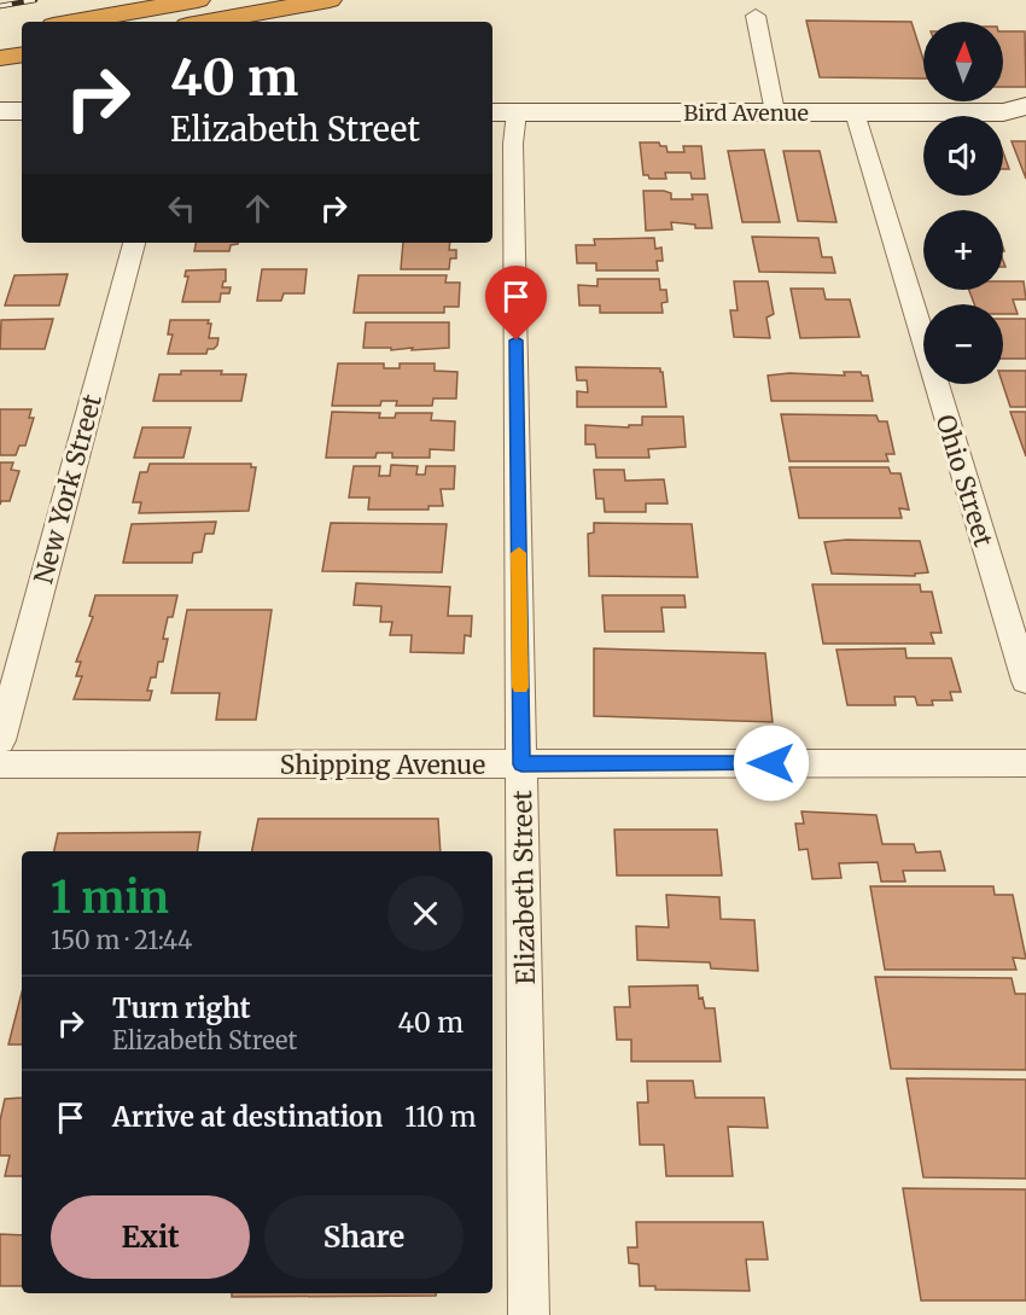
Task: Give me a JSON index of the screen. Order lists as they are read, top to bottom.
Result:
{
  "streets": {
    "street": [
      "Bird Avenue",
      "Ohio Street",
      "New York Street",
      "Shipping Avenue",
      "Elizabeth Street"
    ]
  },
  "crossings": [
    ["Bird Avenue", "Ohio Street"],
    ["Bird Avenue", "Elizabeth Street"],
    ["Shipping Avenue", "Elizabeth Street"]
  ],
  "north": "top",
  "page": {
    "map_buttons": ["+", "−"],
    "turn": ["40 m", "Elizabeth Street"],
    "heading": ["1 min", "150 m · 21:44"],
    "list": [
      {
        "name": "Turn right",
        "note": "Elizabeth Street",
        "value": "40 m"
      },
      {
        "name": "Arrive at destination",
        "value": "110 m"
      }
    ],
    "buttons": ["Exit", "Share"]
  }
}
